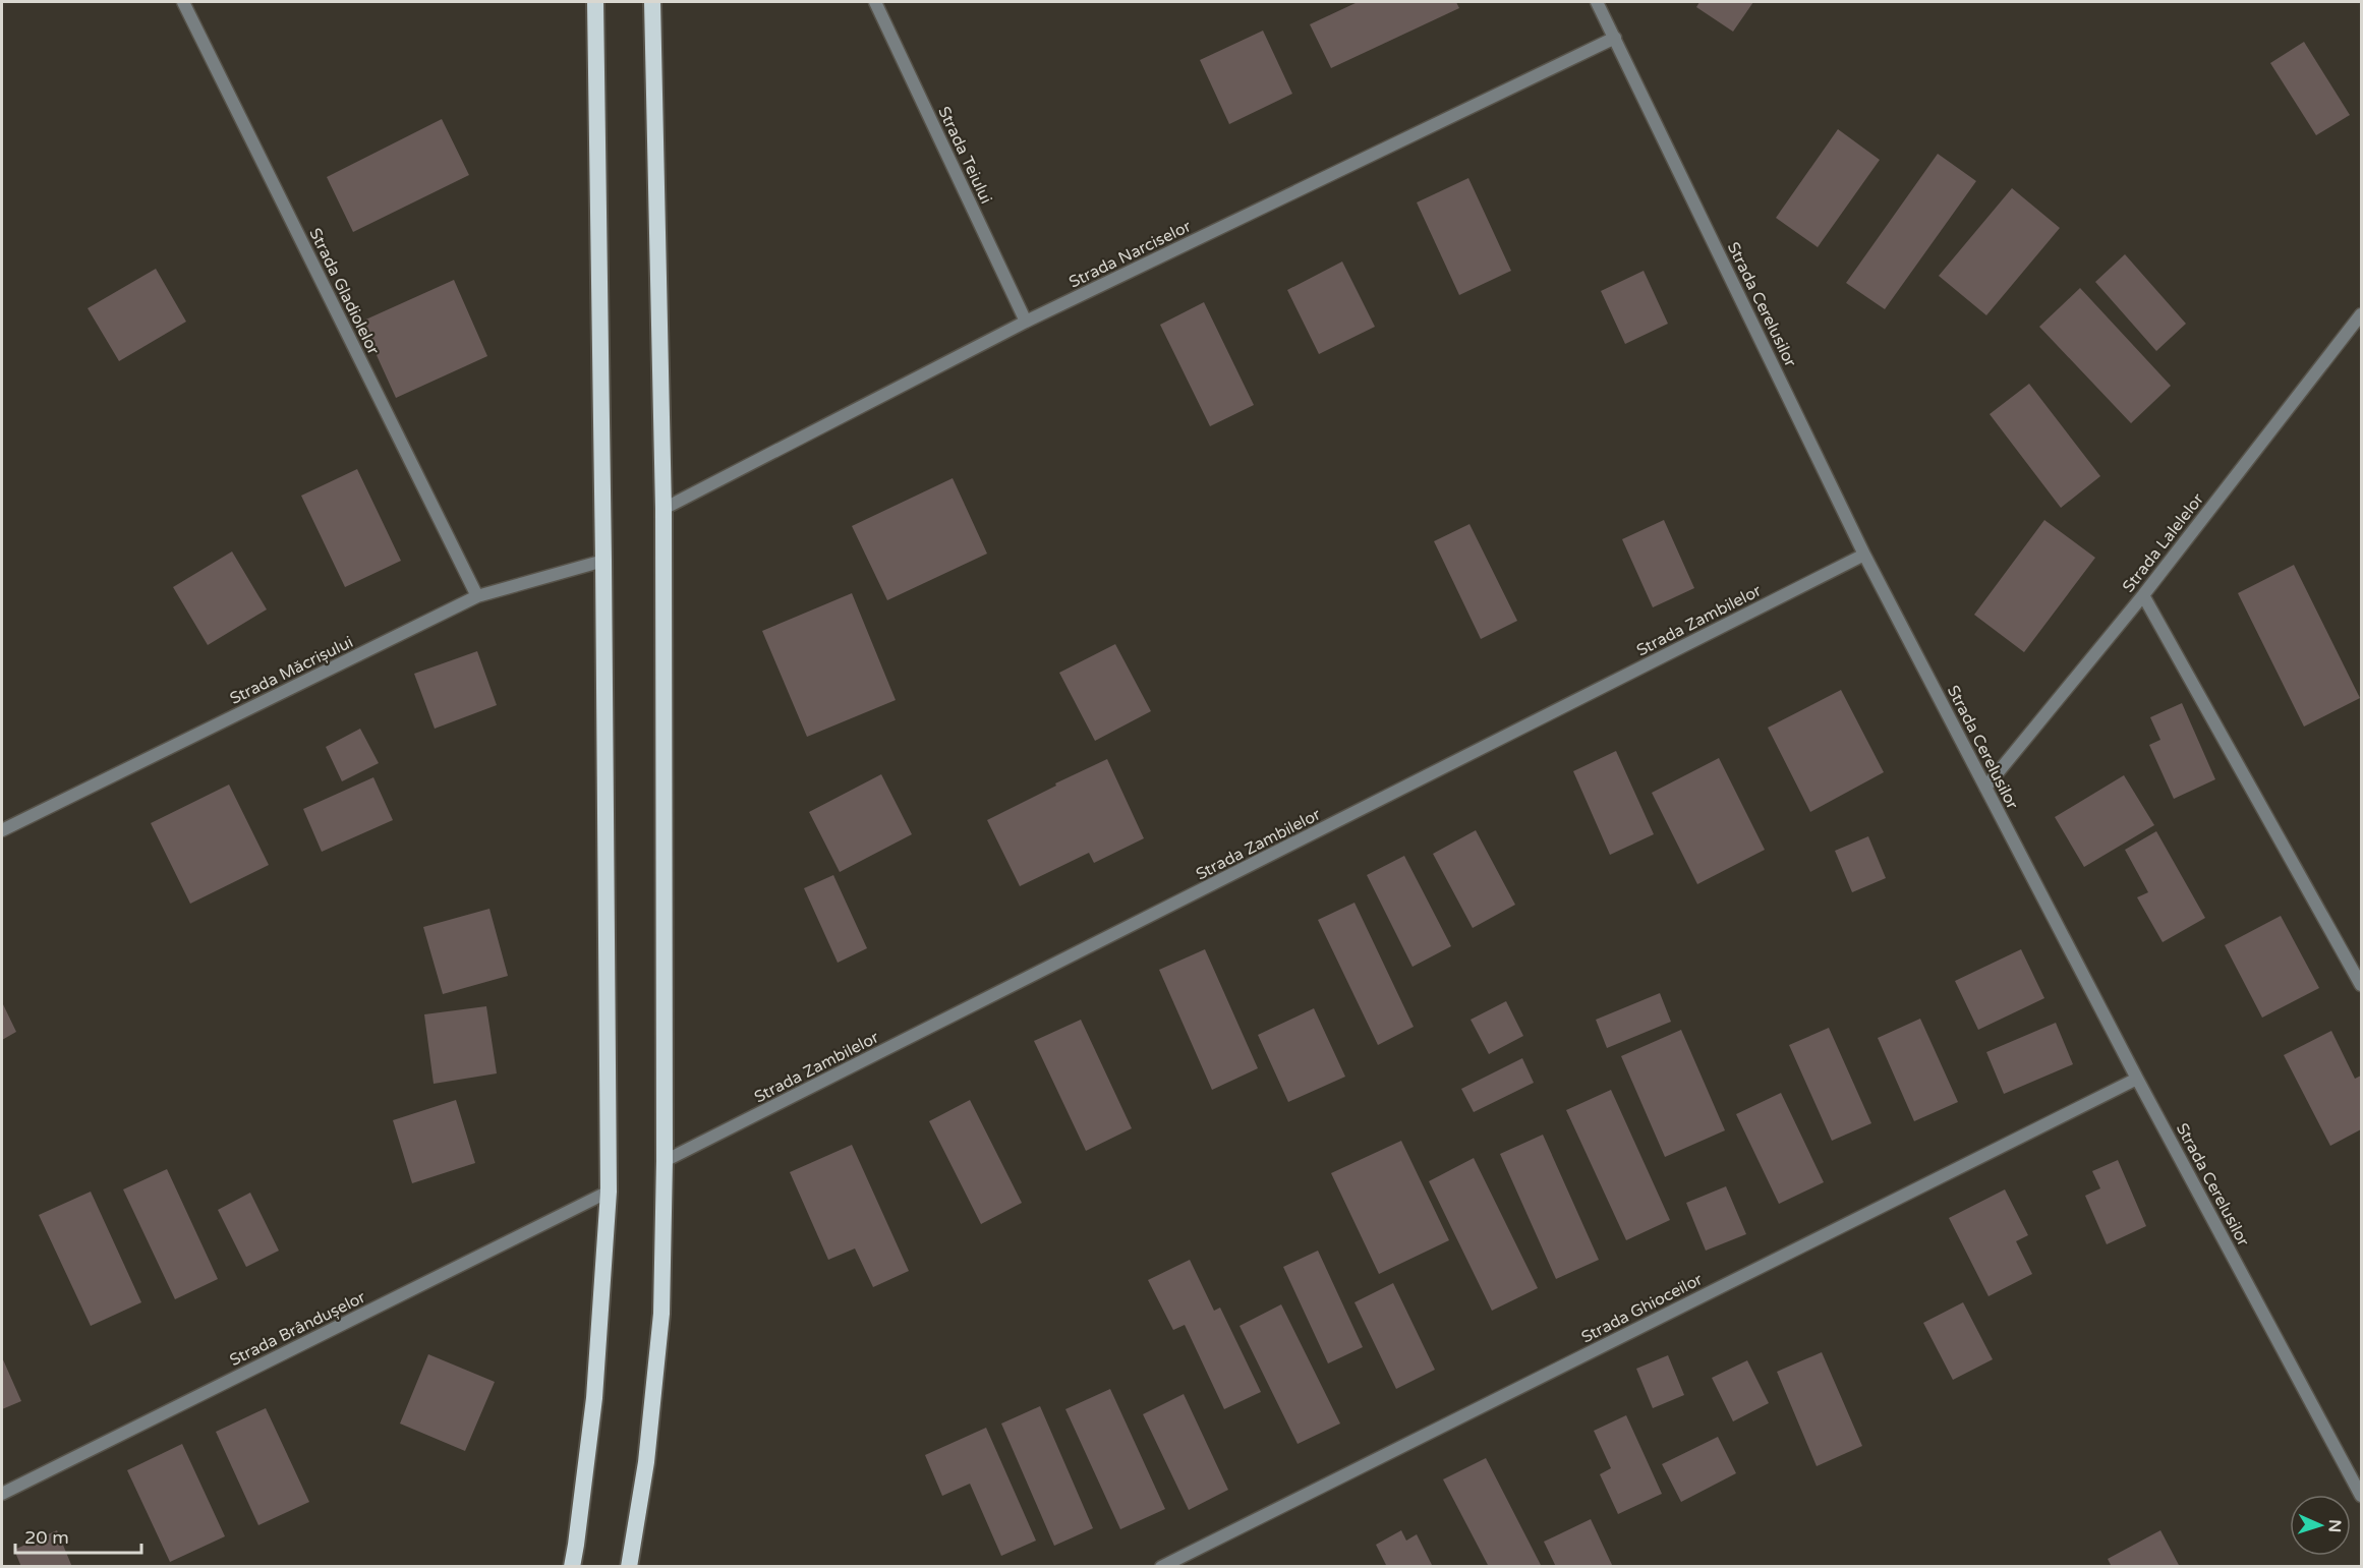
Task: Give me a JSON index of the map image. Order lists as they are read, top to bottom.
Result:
{
  "streets": {
    "street": [
      "Strada Teiului",
      "Strada Narciselor",
      "Strada Gladiolelor",
      "Strada Cerelusilor",
      "Strada Lalelelor",
      "Strada Zambilelor",
      "Strada Măcrișului",
      "Strada Ghioceilor",
      "Strada Brândușelor"
    ]
  },
  "crossings": [
    ["Strada Teiului", "Strada Narciselor"],
    ["Strada Narciselor", "Strada Cerelusilor"],
    ["Strada Gladiolelor", "Strada Măcrișului"],
    ["Strada Cerelusilor", "Strada Lalelelor"],
    ["Strada Cerelusilor", "Strada Zambilelor"],
    ["Strada Cerelusilor", "Strada Ghioceilor"]
  ],
  "scale_bar": "20 m",
  "north": "right"
}
